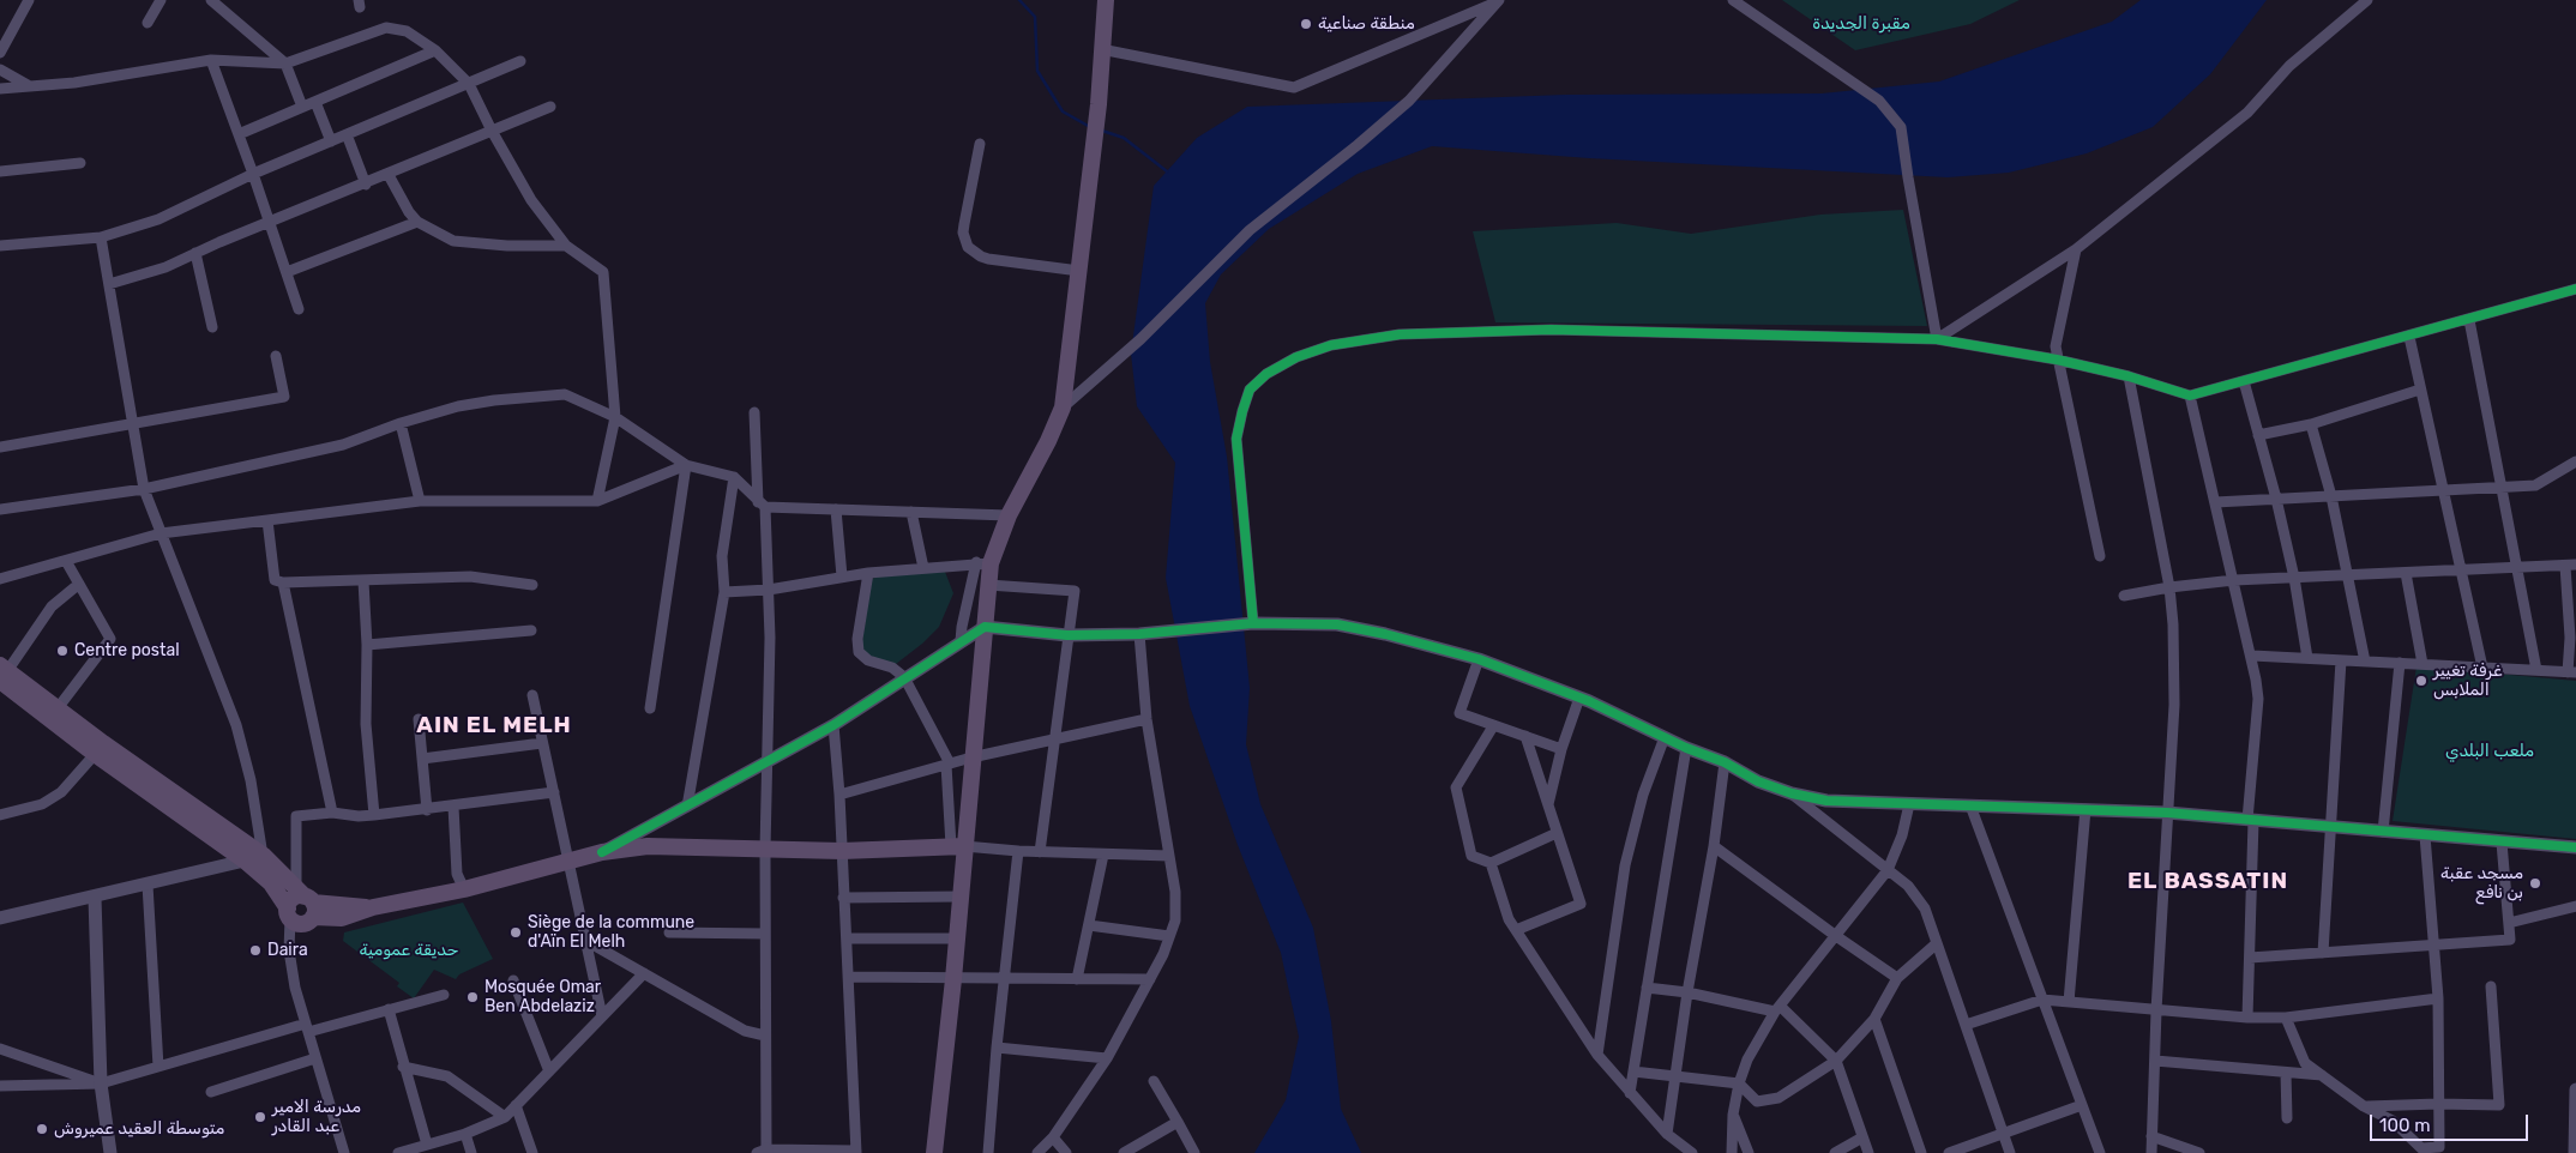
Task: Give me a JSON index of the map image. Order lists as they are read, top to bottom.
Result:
{
  "districts": ["AIN EL MELH", "EL BASSATIN"],
  "parks": ["مقبرة الجديدة", "ملعب البلدي", "حديقة عمومية"],
  "places": [
    "منطقة صناعية",
    "Centre postal",
    "غرفة تغيير الملابس",
    "مسجد عقبة بن نافع",
    "Siège de la commune d'Aïn El Melh",
    "Daira",
    "Mosquée Omar Ben Abdelaziz",
    "مدرسة الامير عبد القادر",
    "متوسطة العقيد عميروش"
  ],
  "scale_bar": "100 m"
}
